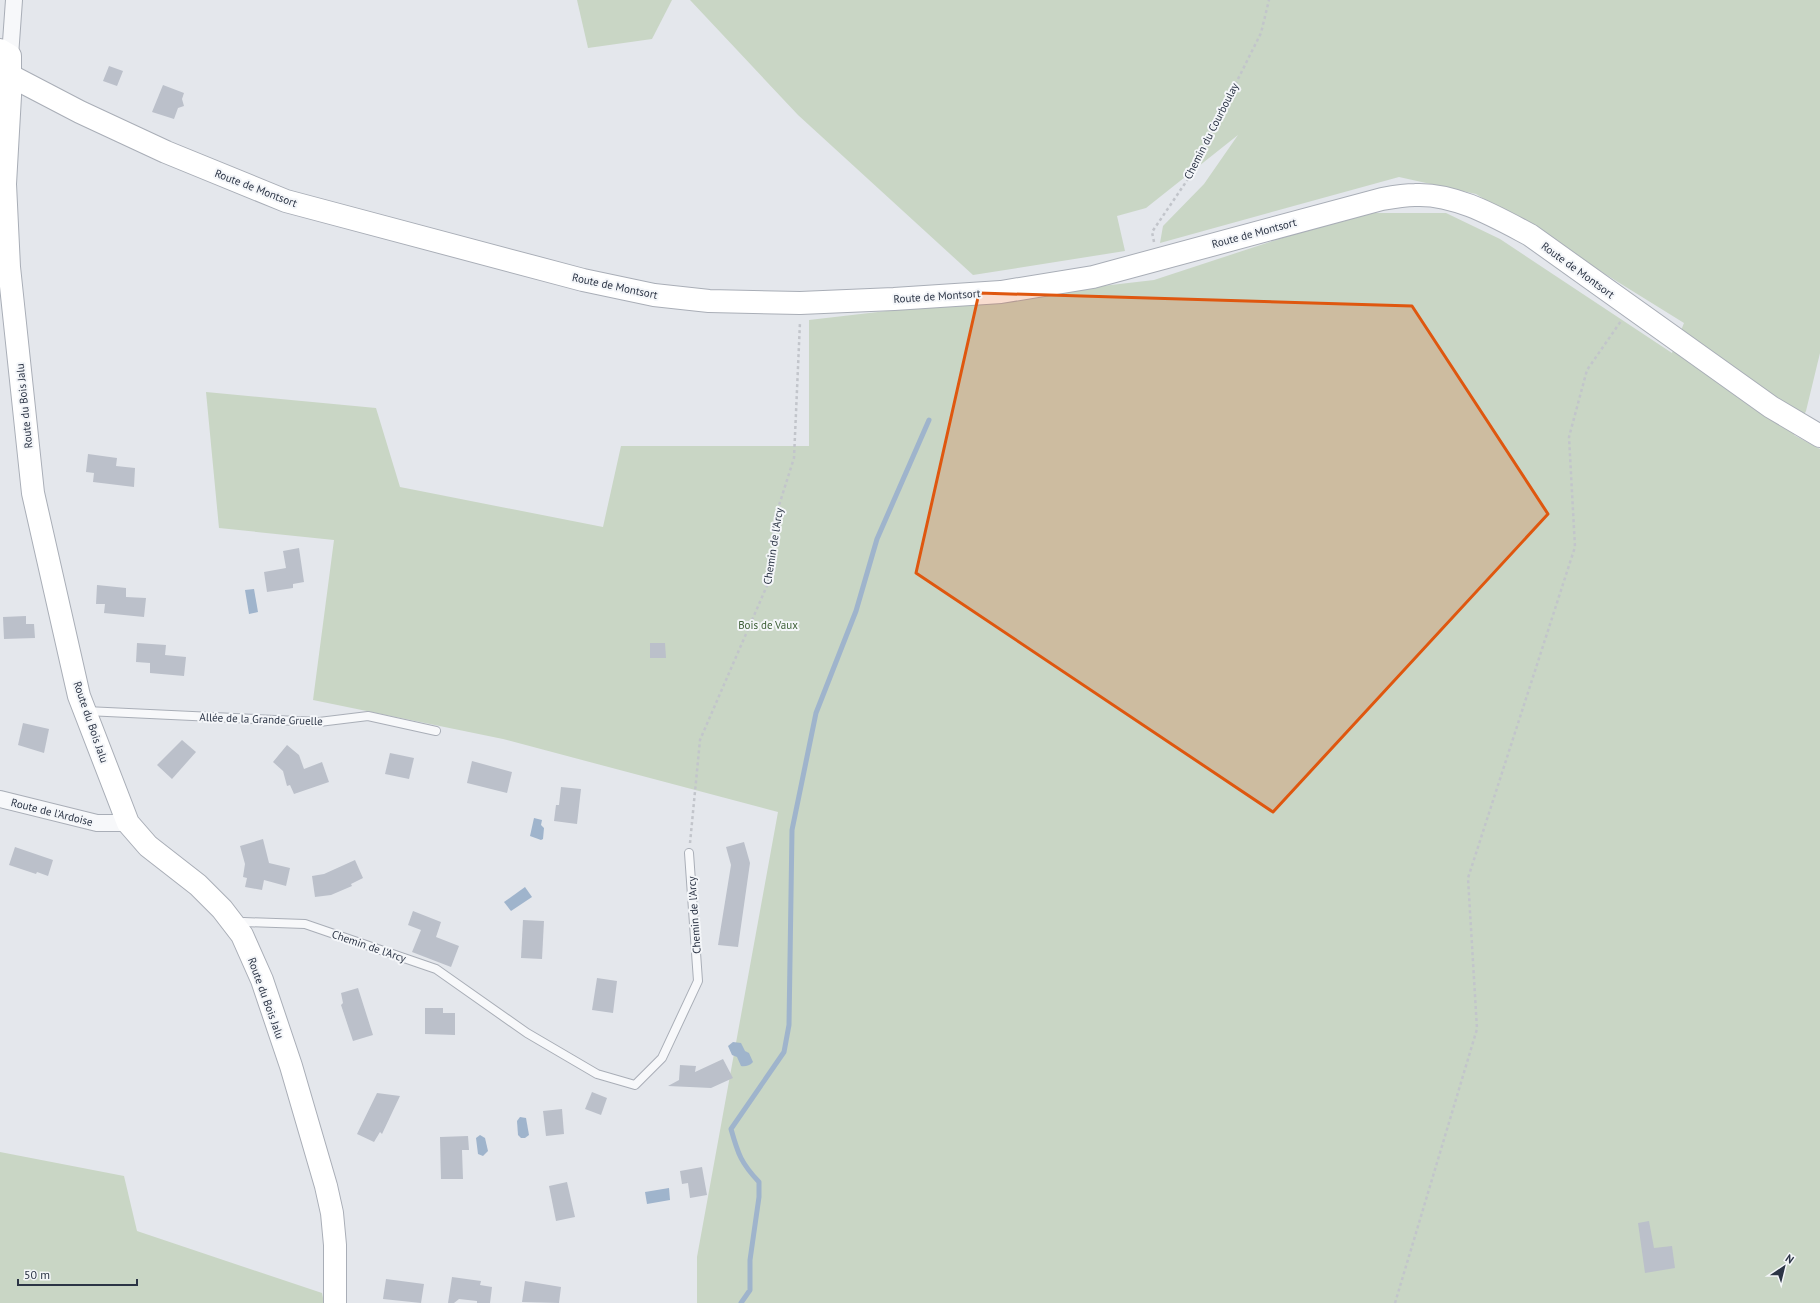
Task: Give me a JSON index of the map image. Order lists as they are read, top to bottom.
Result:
{
  "streets": {
    "street": ["Route de Montsort", "Route du Bois Jalu", "Route de l'Ardoise"],
    "lane": ["Chemin de l'Arcy", "Allée de la Grande Gruelle"],
    "path": ["Chemin du Courboulay"]
  },
  "crossings": [
    ["Chemin du Courboulay", "Route de Montsort"],
    ["Route de Montsort", "Route du Bois Jalu"],
    ["Route de Montsort", "Chemin de l'Arcy"],
    ["Route du Bois Jalu", "Chemin de l'Arcy"],
    ["Route du Bois Jalu", "Allée de la Grande Gruelle"],
    ["Route du Bois Jalu", "Route de l'Ardoise"]
  ],
  "parks": ["Bois de Vaux"],
  "scale_bar": "50 m",
  "north": "top right"
}
